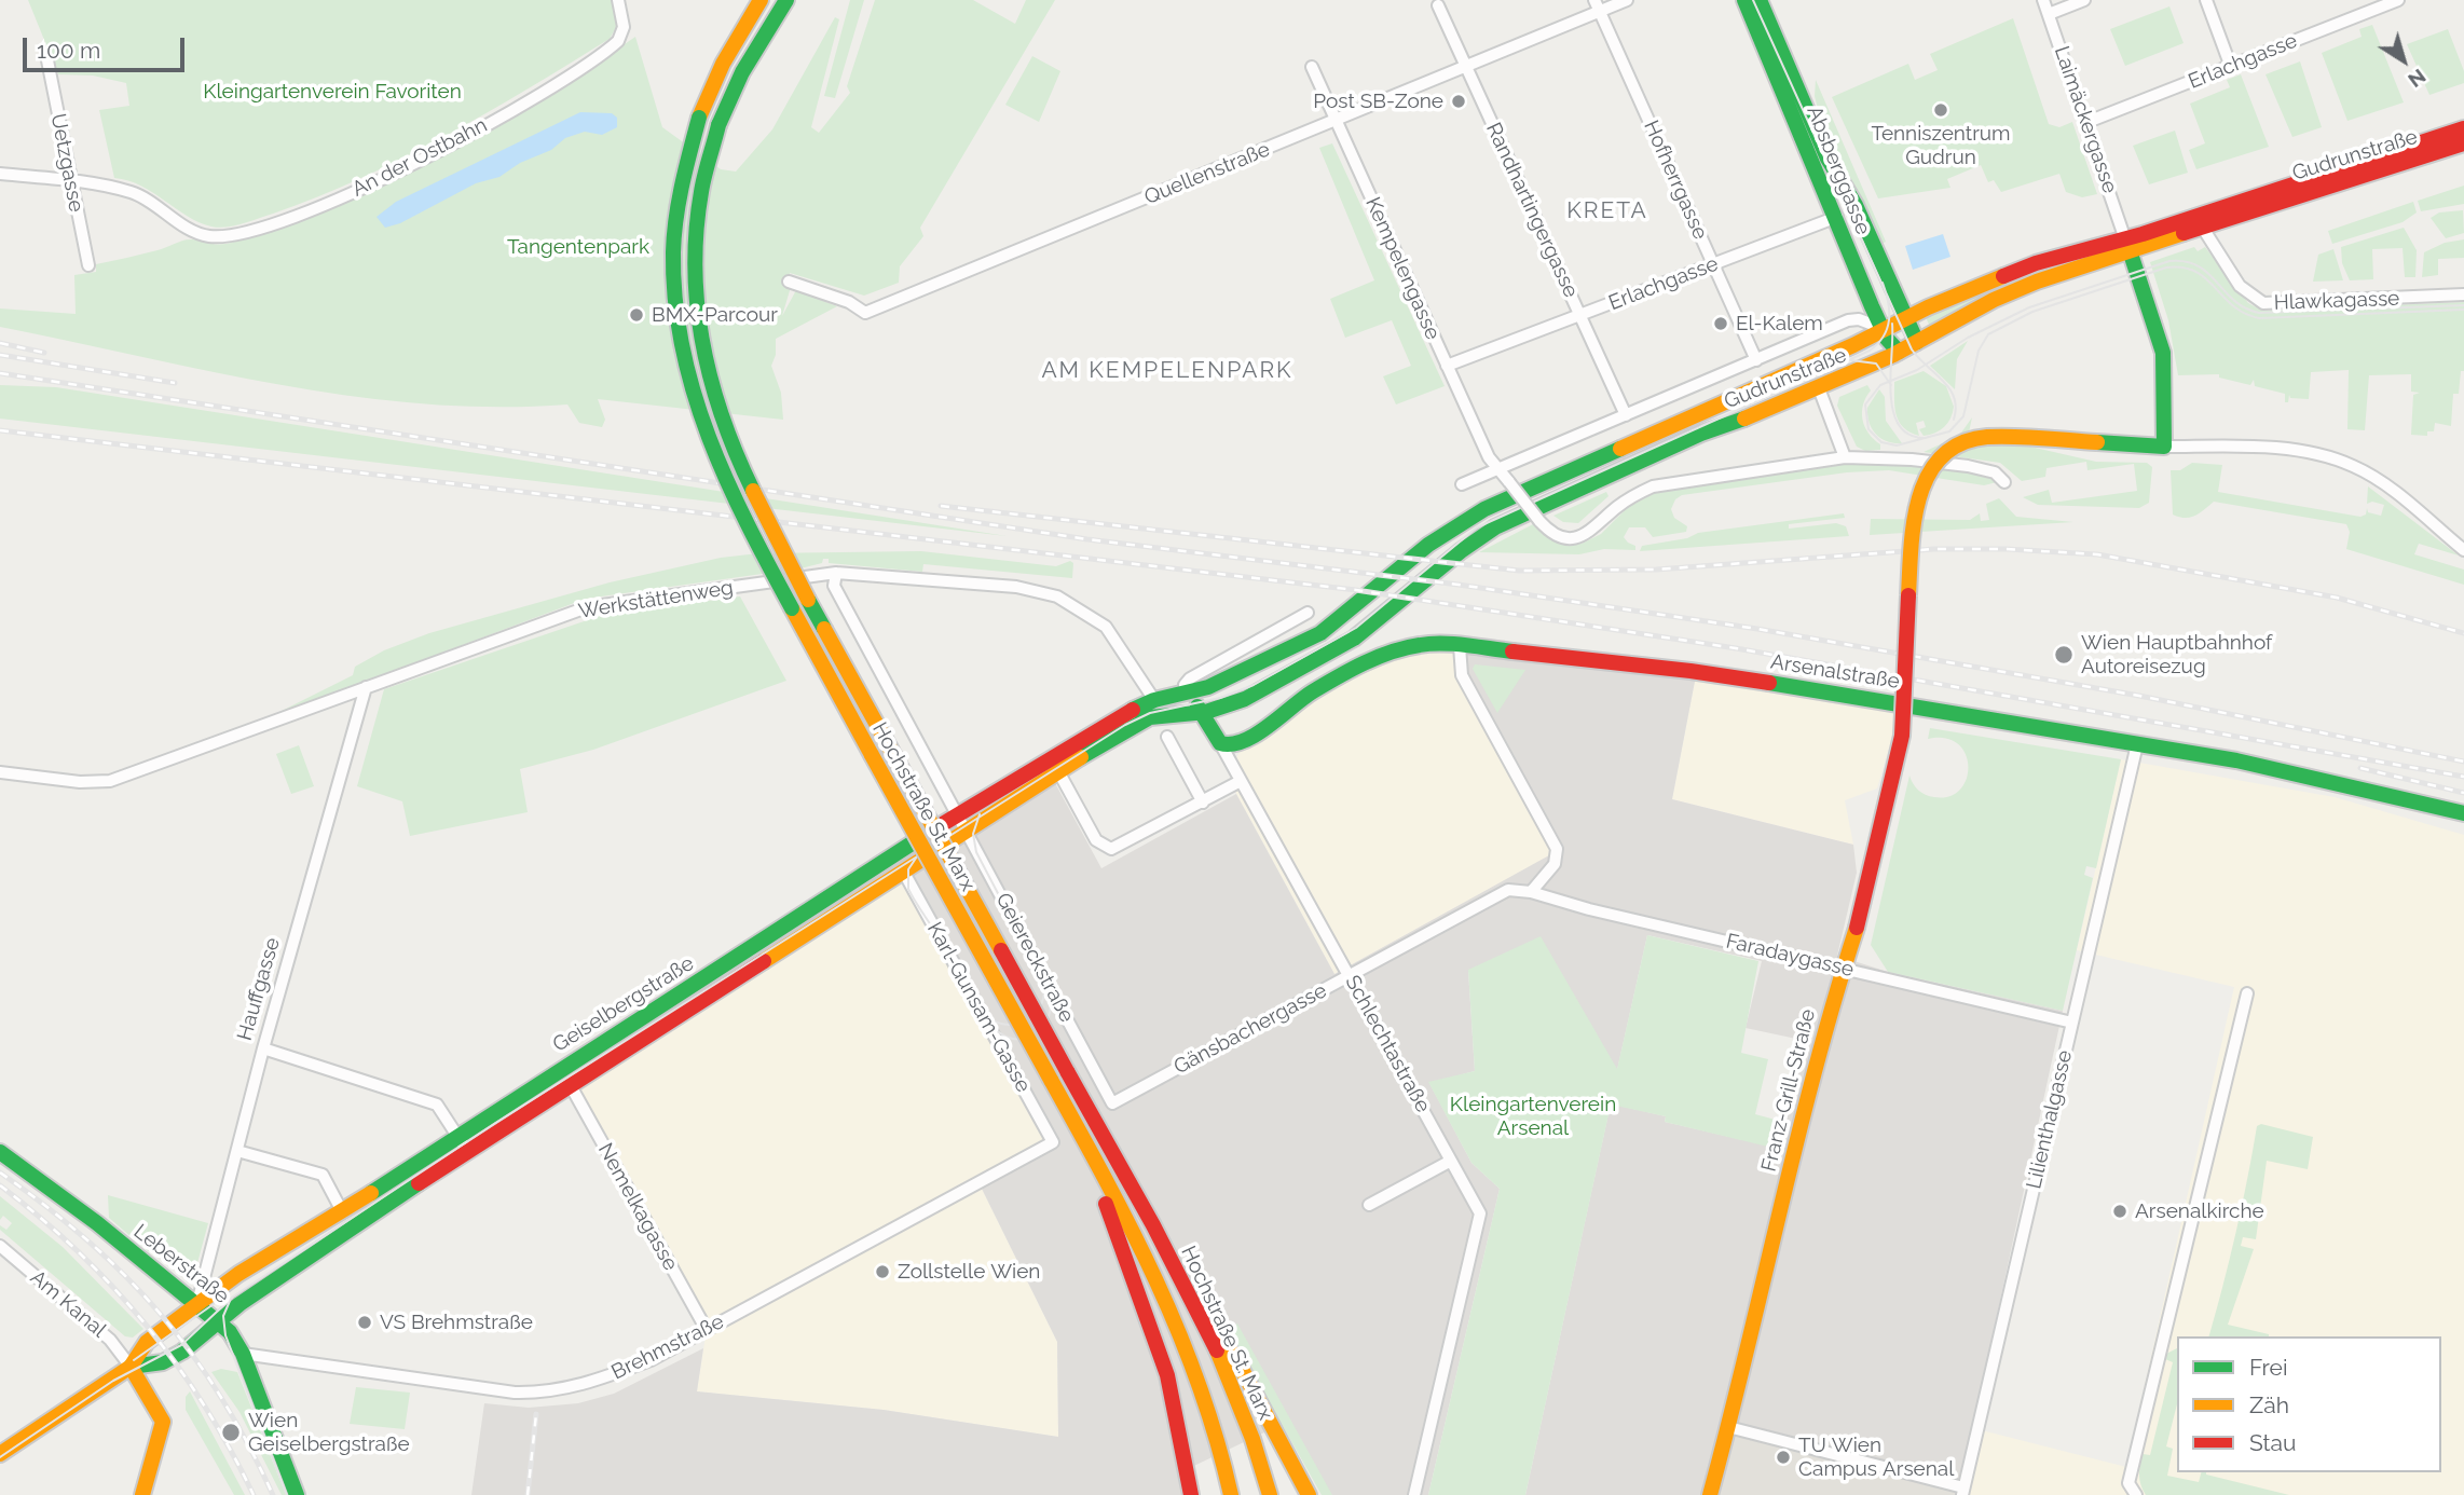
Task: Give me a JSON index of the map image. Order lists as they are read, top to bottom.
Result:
{
  "streets": {
    "main road": [
      "Gudrunstraße",
      "Absberggasse",
      "Arsenalstraße",
      "Hochstraße St. Marx",
      "Geiselbergstraße",
      "Franz-Grill-Straße",
      "Leberstraße"
    ],
    "street": [
      "Erlachgasse",
      "Laimäckergasse",
      "An der Ostbahn",
      "Uetzgasse",
      "Quellenstraße",
      "Hofherrgasse",
      "Randhartingergasse",
      "Kempelengasse",
      "Hlawkagasse",
      "Werkstättenweg",
      "Faradaygasse",
      "Geiereckstraße",
      "Hauffgasse",
      "Karl-Gunsam-Gasse",
      "Gänsbachergasse",
      "Schlechtastraße",
      "Lilienthalgasse",
      "Nemelkagasse",
      "Am Kanal",
      "Brehmstraße"
    ]
  },
  "crossings": [
    ["Erlachgasse", "Laimäckergasse"],
    ["Erlachgasse", "Absberggasse"],
    ["Erlachgasse", "Hofherrgasse"],
    ["Erlachgasse", "Randhartingergasse"],
    ["Erlachgasse", "Kempelengasse"],
    ["Laimäckergasse", "Gudrunstraße"],
    ["Gudrunstraße", "Absberggasse"],
    ["Gudrunstraße", "Hofherrgasse"],
    ["Gudrunstraße", "Randhartingergasse"],
    ["Gudrunstraße", "Kempelengasse"],
    ["Gudrunstraße", "Hlawkagasse"],
    ["Gudrunstraße", "Werkstättenweg"],
    ["Gudrunstraße", "Geiselbergstraße"],
    ["An der Ostbahn", "Uetzgasse"],
    ["Quellenstraße", "Hofherrgasse"],
    ["Quellenstraße", "Randhartingergasse"],
    ["Quellenstraße", "Kempelengasse"],
    ["Werkstättenweg", "Geiereckstraße"],
    ["Werkstättenweg", "Hauffgasse"],
    ["Werkstättenweg", "Geiselbergstraße"],
    ["Arsenalstraße", "Schlechtastraße"],
    ["Arsenalstraße", "Lilienthalgasse"],
    ["Faradaygasse", "Gänsbachergasse"],
    ["Faradaygasse", "Franz-Grill-Straße"],
    ["Faradaygasse", "Lilienthalgasse"],
    ["Geiereckstraße", "Geiselbergstraße"],
    ["Geiereckstraße", "Gänsbachergasse"],
    ["Hauffgasse", "Geiselbergstraße"],
    ["Hauffgasse", "Leberstraße"],
    ["Geiselbergstraße", "Karl-Gunsam-Gasse"],
    ["Geiselbergstraße", "Nemelkagasse"],
    ["Geiselbergstraße", "Leberstraße"],
    ["Geiselbergstraße", "Am Kanal"],
    ["Karl-Gunsam-Gasse", "Brehmstraße"],
    ["Gänsbachergasse", "Schlechtastraße"],
    ["Nemelkagasse", "Brehmstraße"],
    ["Leberstraße", "Brehmstraße"]
  ],
  "districts": ["KRETA", "AM KEMPELENPARK"],
  "parks": ["Kleingartenverein Favoriten", "Tangentenpark", "Kleingartenverein Arsenal"],
  "places": [
    "Post SB-Zone",
    "Tenniszentrum Gudrun",
    "BMX-Parcour",
    "El-Kalem",
    "Wien Hauptbahnhof Autoreisezug",
    "Arsenalkirche",
    "Zollstelle Wien",
    "VS Brehmstraße",
    "Wien Geiselbergstraße",
    "TU Wien Campus Arsenal"
  ],
  "legend": ["Frei", "Zäh", "Stau"],
  "scale_bar": "100 m",
  "north": "bottom right"
}
